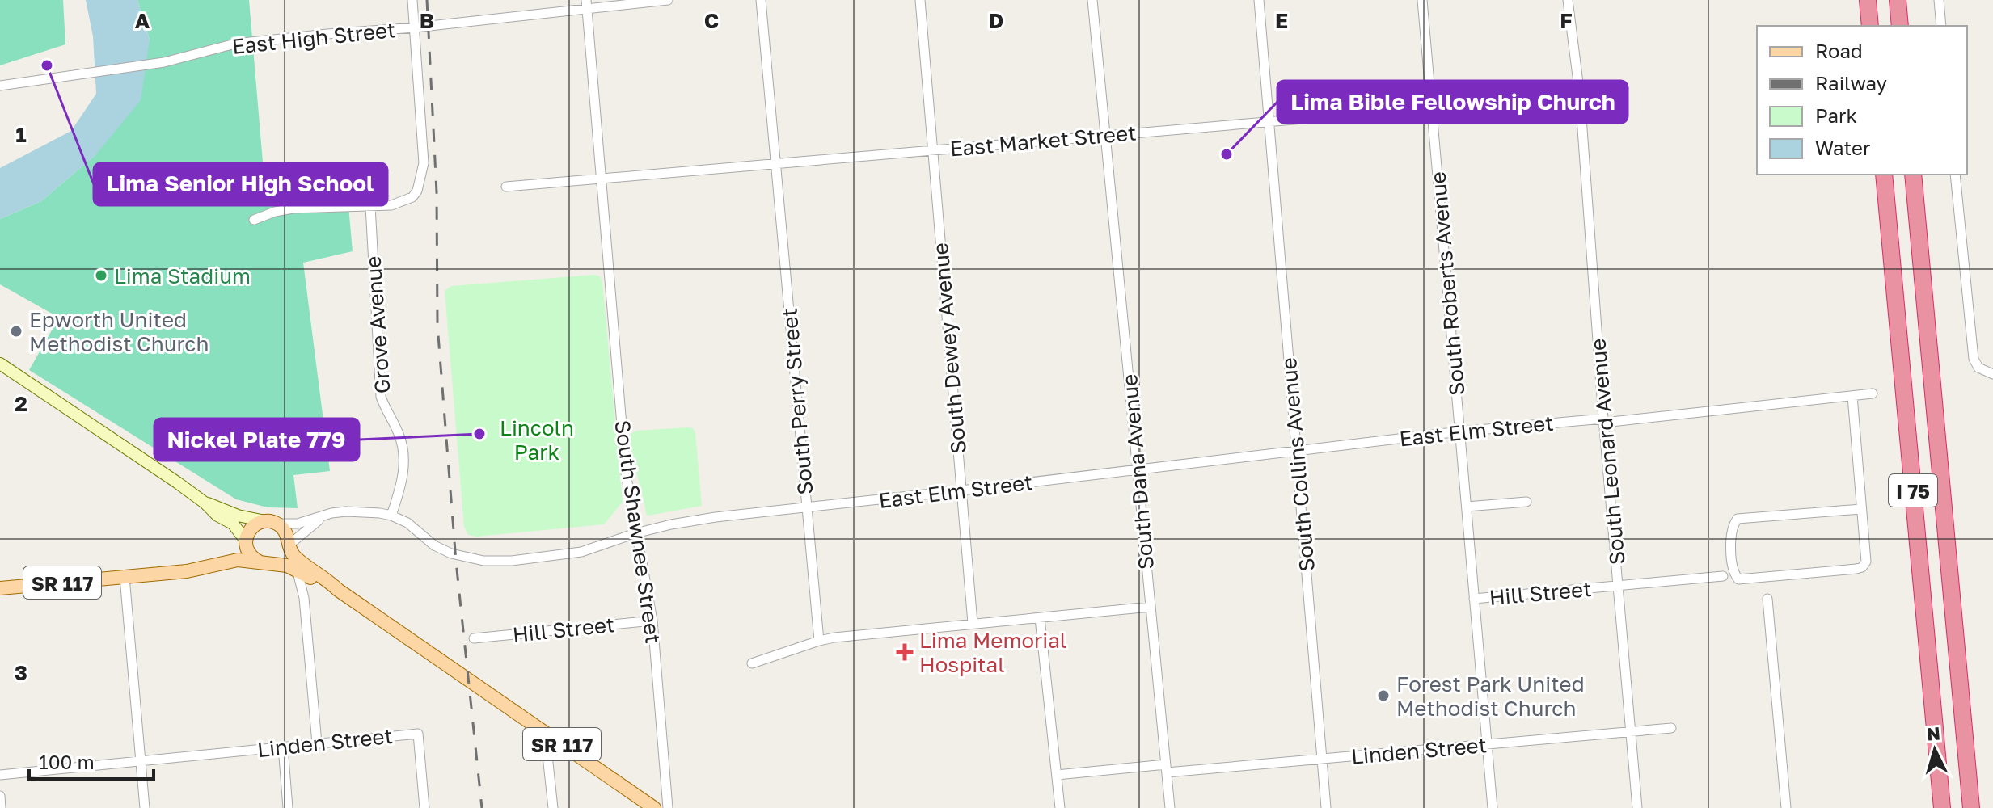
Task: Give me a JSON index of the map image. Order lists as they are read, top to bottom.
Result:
{
  "streets": {
    "highway": ["I 75"],
    "main road": ["SR 117"],
    "street": [
      "East High Street",
      "East Market Street",
      "South Roberts Avenue",
      "Grove Avenue",
      "South Dewey Avenue",
      "South Perry Street",
      "East Elm Street",
      "South Leonard Avenue",
      "South Collins Avenue",
      "South Dana Avenue",
      "South Shawnee Street",
      "Hill Street",
      "Linden Street"
    ]
  },
  "crossings": [
    ["East High Street", "South Shawnee Street"],
    ["East Market Street", "South Roberts Avenue"],
    ["East Market Street", "South Dewey Avenue"],
    ["East Market Street", "South Perry Street"],
    ["East Market Street", "South Leonard Avenue"],
    ["East Market Street", "South Collins Avenue"],
    ["East Market Street", "South Dana Avenue"],
    ["East Market Street", "South Shawnee Street"],
    ["South Roberts Avenue", "East Elm Street"],
    ["South Roberts Avenue", "Hill Street"],
    ["South Roberts Avenue", "Linden Street"],
    ["Grove Avenue", "East Elm Street"],
    ["South Dewey Avenue", "East Elm Street"],
    ["South Perry Street", "East Elm Street"],
    ["East Elm Street", "South Leonard Avenue"],
    ["East Elm Street", "South Collins Avenue"],
    ["East Elm Street", "South Dana Avenue"],
    ["East Elm Street", "South Shawnee Street"],
    ["East Elm Street", "SR 117"],
    ["South Leonard Avenue", "Hill Street"],
    ["South Leonard Avenue", "Linden Street"],
    ["South Collins Avenue", "Linden Street"],
    ["South Dana Avenue", "Linden Street"],
    ["South Shawnee Street", "Hill Street"]
  ],
  "parks": ["Lincoln Park"],
  "places": {
    "other": [
      "Lima Senior High School",
      "Lima Bible Fellowship Church",
      "Lima Stadium",
      "Epworth United Methodist Church",
      "Nickel Plate 779",
      "Forest Park United Methodist Church"
    ],
    "health": ["Lima Memorial Hospital"]
  },
  "legend": [
    "Road",
    "Railway",
    "Park",
    "Water"
  ],
  "scale_bar": "100 m",
  "north": "top",
  "grid": {
    "columns": [
      "A",
      "B",
      "C",
      "D",
      "E",
      "F"
    ],
    "rows": ["1", "2", "3"]
  }
}
